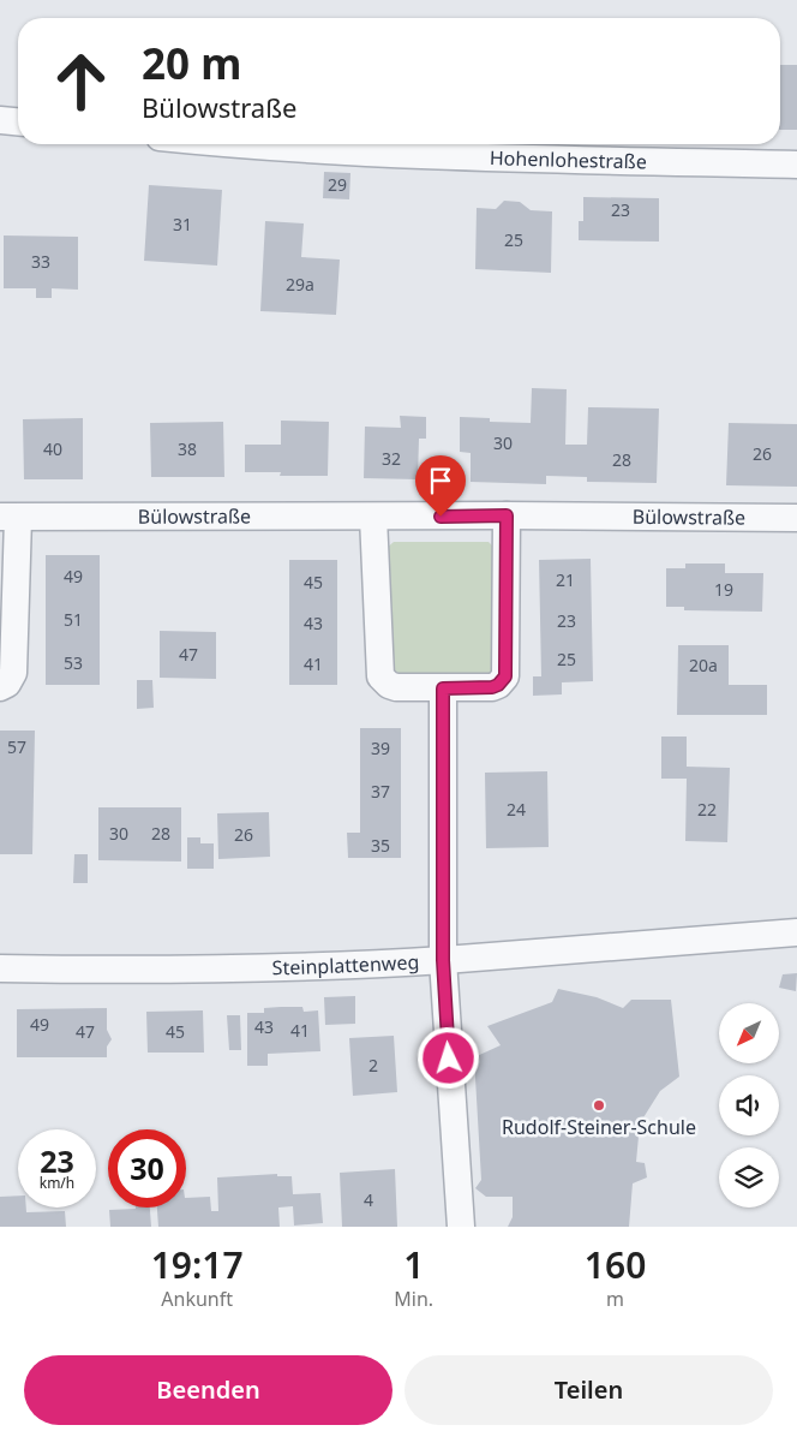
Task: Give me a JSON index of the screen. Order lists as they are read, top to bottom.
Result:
{
  "streets": {
    "street": ["Hohenlohestraße", "Bülowstraße", "Steinplattenweg"]
  },
  "places": ["Rudolf-Steiner-Schule"],
  "house_numbers": [
    "29",
    "23",
    "31",
    "25",
    "33",
    "29a",
    "30",
    "40",
    "38",
    "26",
    "32",
    "28",
    "49",
    "21",
    "45",
    "19",
    "51",
    "23",
    "43",
    "47",
    "25",
    "53",
    "41",
    "20a",
    "57",
    "39",
    "37",
    "24",
    "22",
    "30",
    "28",
    "26",
    "35",
    "49",
    "43",
    "41",
    "47",
    "45",
    "2",
    "4"
  ],
  "north": "bottom left",
  "page": {
    "turn": ["20 m", "Bülowstraße"],
    "speed": "23 km/h",
    "limit": "30",
    "eta": [
      "19:17",
      "Ankunft",
      "1",
      "Min.",
      "160",
      "m"
    ],
    "buttons": ["Beenden", "Teilen"]
  }
}
